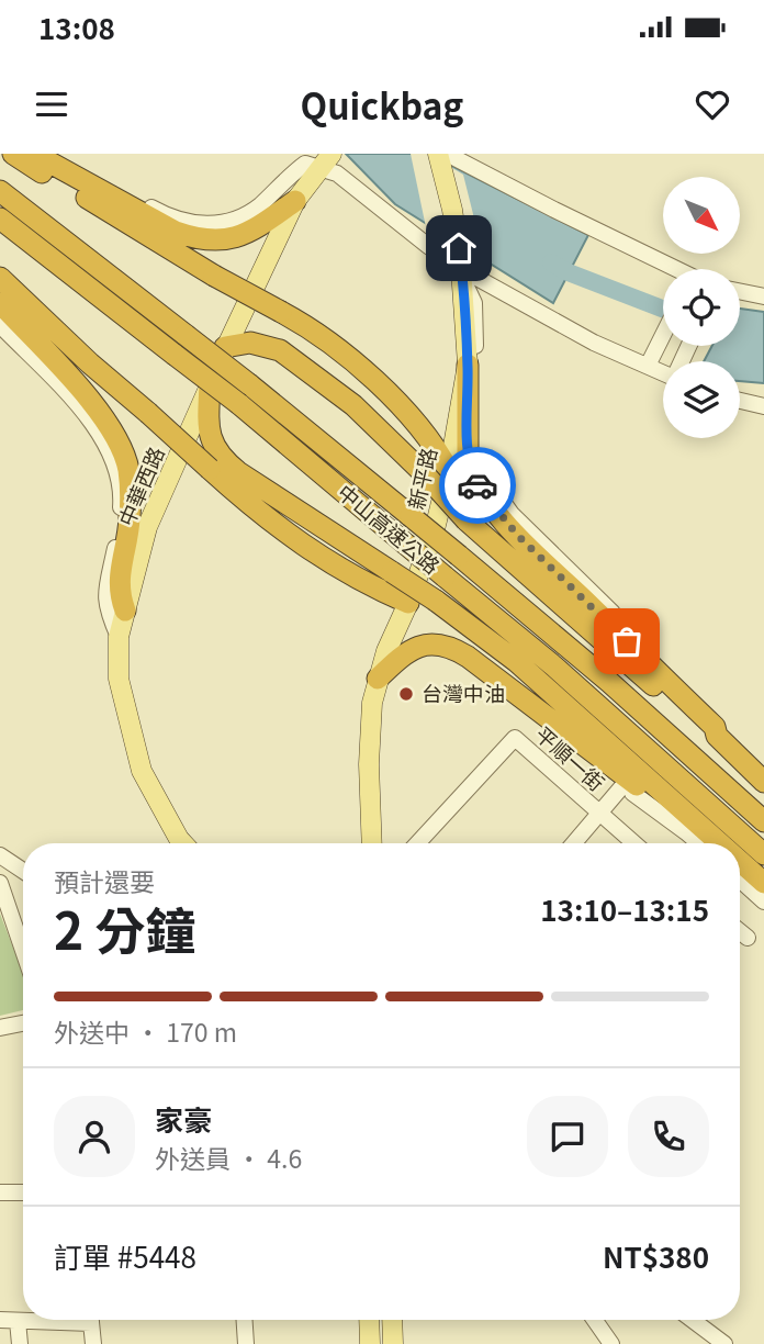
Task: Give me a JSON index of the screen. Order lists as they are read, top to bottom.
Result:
{
  "streets": {
    "highway": ["中山高速公路"],
    "main road": ["新平路", "中華西路"],
    "street": ["平順一街"]
  },
  "places": ["台灣中油"],
  "north": "bottom right",
  "page": {
    "status": "13:08",
    "header": "Quickbag",
    "heading": ["2 分鐘", "預計還要", "13:10–13:15"],
    "panel": [
      "家豪",
      "外送員 · 4.6",
      "訂單 #5448",
      "NT$380"
    ],
    "bar": "外送中 · 170 m"
  }
}
